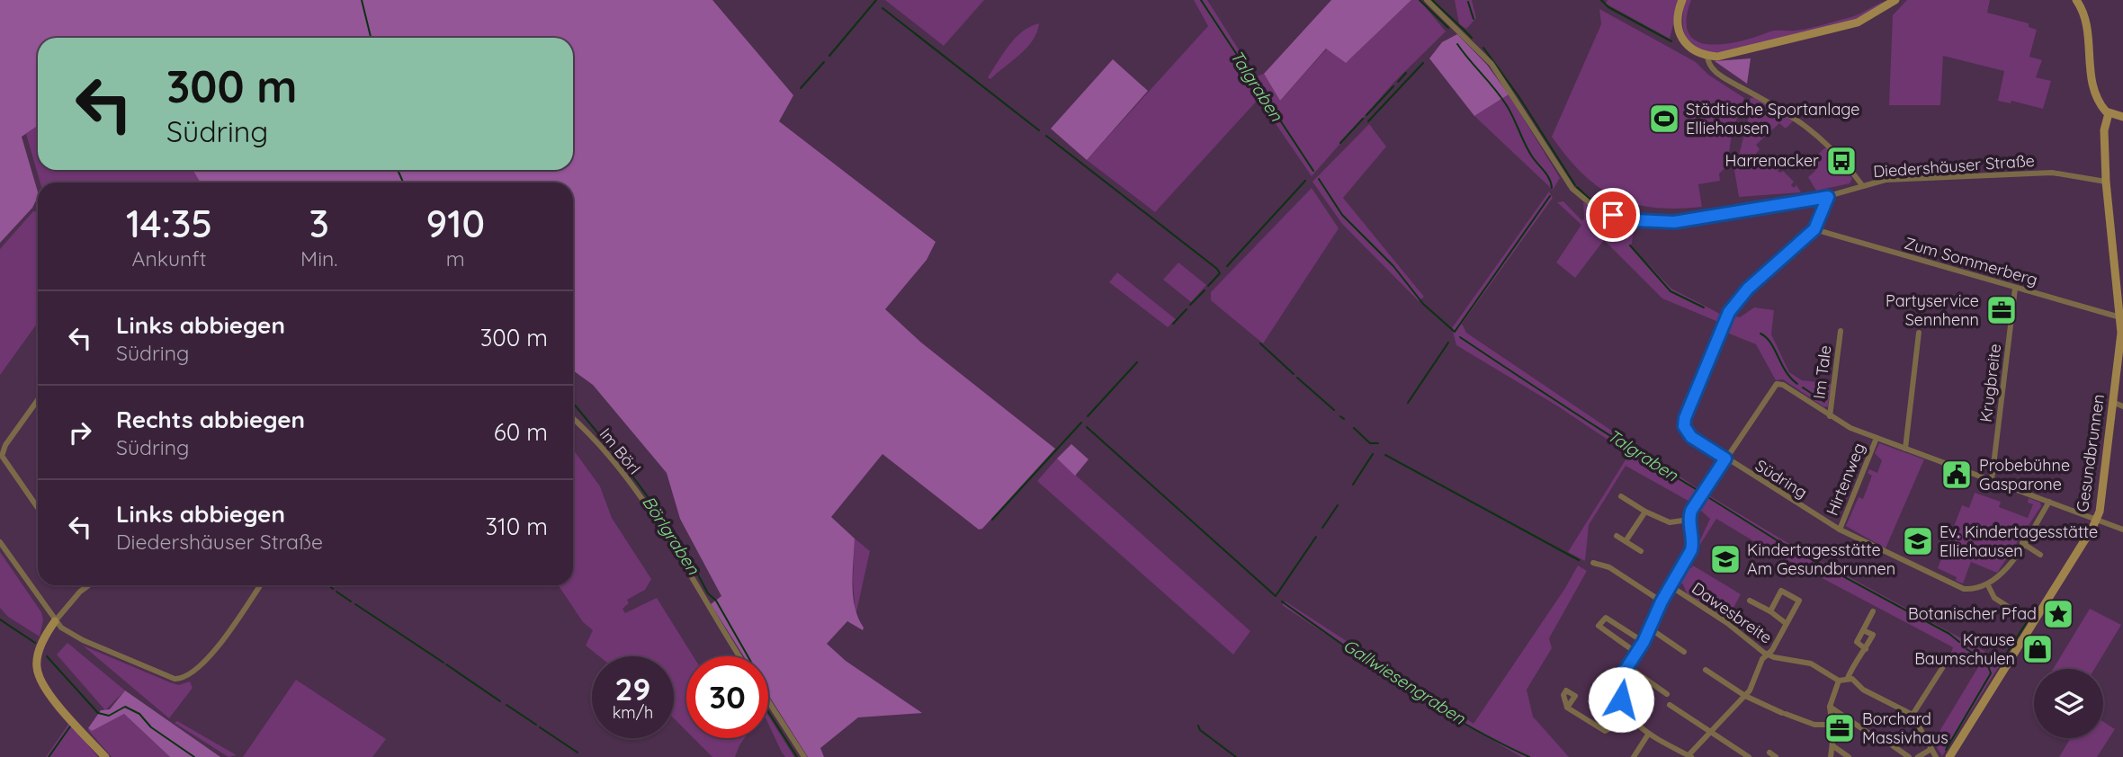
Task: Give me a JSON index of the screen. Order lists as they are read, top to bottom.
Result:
{
  "streets": {
    "street": [
      "Diedershäuser Straße",
      "Zum Sommerberg",
      "Im Tale",
      "Krugbreite",
      "Im Börl",
      "Gesundbrunnen",
      "Südring",
      "Hirtenweg",
      "Dawesbreite"
    ]
  },
  "crossings": [
    ["Diedershäuser Straße", "Gesundbrunnen"],
    ["Diedershäuser Straße", "Südring"],
    ["Zum Sommerberg", "Krugbreite"],
    ["Zum Sommerberg", "Gesundbrunnen"],
    ["Zum Sommerberg", "Südring"],
    ["Südring", "Hirtenweg"]
  ],
  "water": ["Talgraben", "Börlgraben", "Gallwiesengraben"],
  "places": {
    "sports": ["Städtische Sportanlage Elliehausen"],
    "bus stop": ["Harrenacker"],
    "office": ["Partyservice Sennhenn", "Borchard Massivhaus"],
    "public building": ["Probebühne Gasparone"],
    "school or university": ["Ev. Kindertagesstätte Elliehausen", "Kindertagesstätte Am Gesundbrunnen"],
    "place": ["Botanischer Pfad"],
    "shop": ["Krause Baumschulen"]
  },
  "page": {
    "turn": ["300 m", "Südring"],
    "eta": [
      "14:35",
      "Ankunft",
      "3",
      "Min.",
      "910",
      "m"
    ],
    "list": [
      {
        "name": "Links abbiegen",
        "note": "Südring",
        "value": "300 m"
      },
      {
        "name": "Rechts abbiegen",
        "note": "Südring",
        "value": "60 m"
      },
      {
        "name": "Links abbiegen",
        "note": "Diedershäuser Straße",
        "value": "310 m"
      }
    ],
    "speed": "29 km/h",
    "limit": "30"
  }
}
